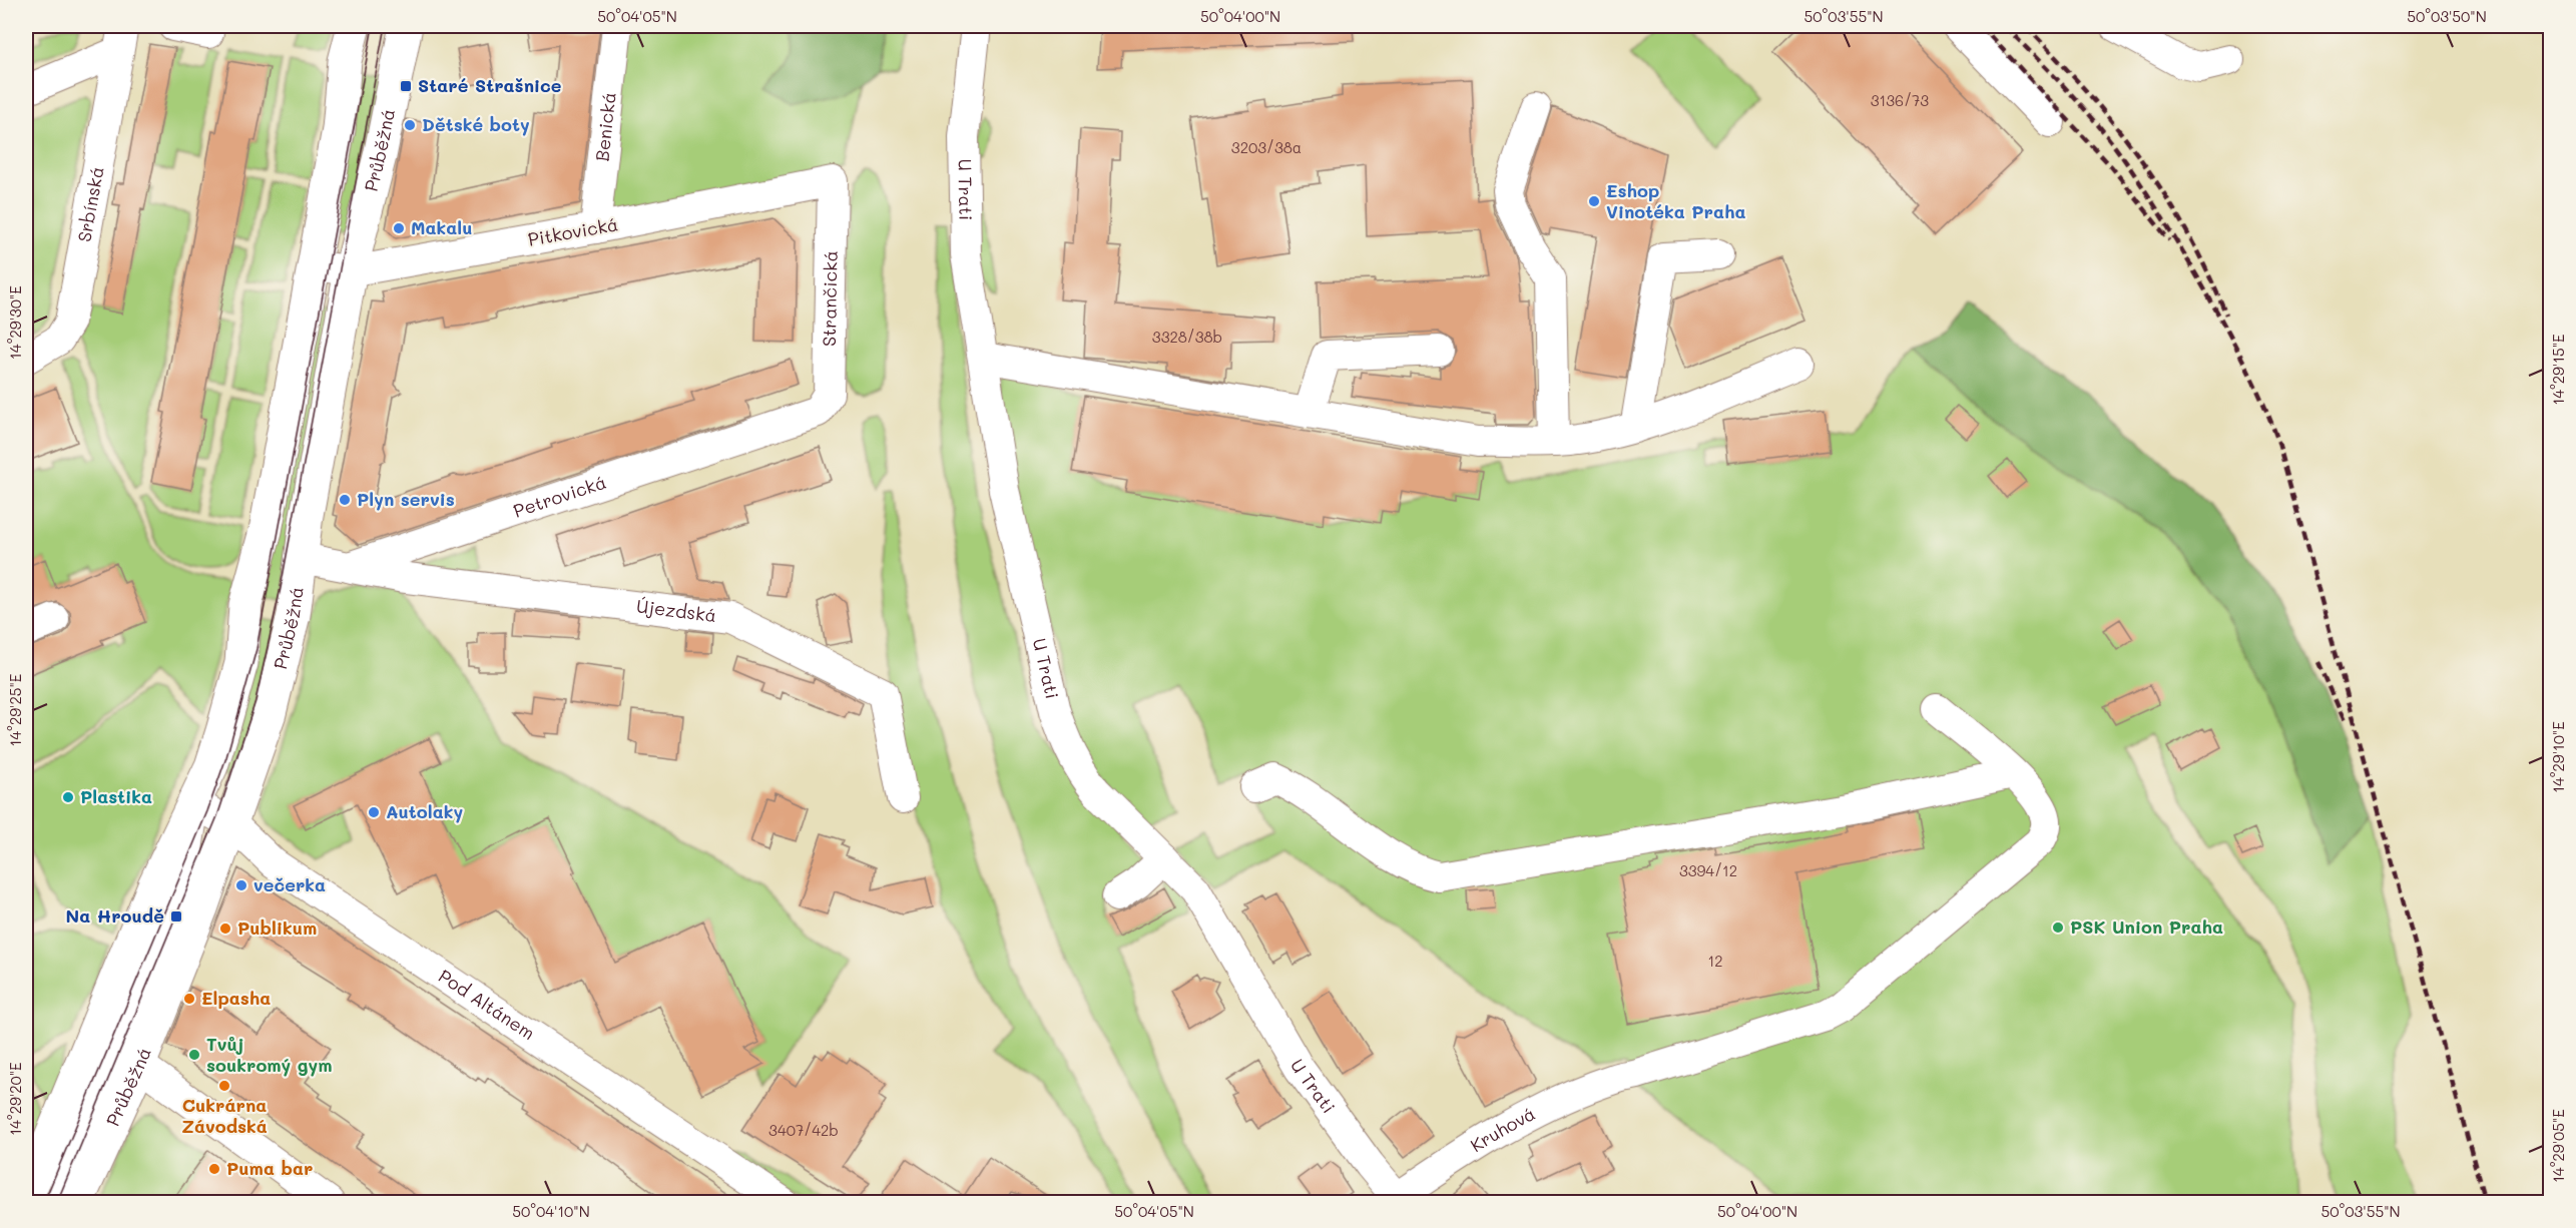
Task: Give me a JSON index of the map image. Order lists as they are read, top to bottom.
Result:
{
  "streets": {
    "main road": ["Průběžná"],
    "street": [
      "Benická",
      "U Trati",
      "Srbínská",
      "Pitkovická",
      "Strančická",
      "Petrovická",
      "Újezdská",
      "Pod Altánem",
      "Kruhová"
    ]
  },
  "crossings": [
    ["Benická", "Pitkovická"],
    ["Průběžná", "Pitkovická"],
    ["Průběžná", "Petrovická"],
    ["Průběžná", "Pod Altánem"],
    ["U Trati", "Kruhová"],
    ["Pitkovická", "Strančická"],
    ["Strančická", "Petrovická"],
    ["Petrovická", "Újezdská"]
  ],
  "places": {
    "transit": ["Staré Strašnice", "Na Hroudě"],
    "other": [
      "Dětské boty",
      "Eshop Vinotéka Praha",
      "Makalu",
      "Plyn servis",
      "Plastika",
      "Autolaky",
      "večerka",
      "PSK Union Praha",
      "Publikum",
      "Elpasha",
      "Tvůj soukromý gym",
      "Cukrárna Závodská",
      "Puma bar"
    ]
  },
  "house_numbers": [
    "3136/73",
    "3203/38a",
    "3328/38b",
    "3394/12",
    "12",
    "3407/42b"
  ],
  "coordinates": [
    "50°04'05\"N",
    "50°04'00\"N",
    "50°03'55\"N",
    "50°03'50\"N",
    "14°29'30\"E",
    "14°29'15\"E",
    "14°29'25\"E",
    "14°29'10\"E",
    "14°29'20\"E",
    "14°29'05\"E",
    "50°04'10\"N"
  ]
}
